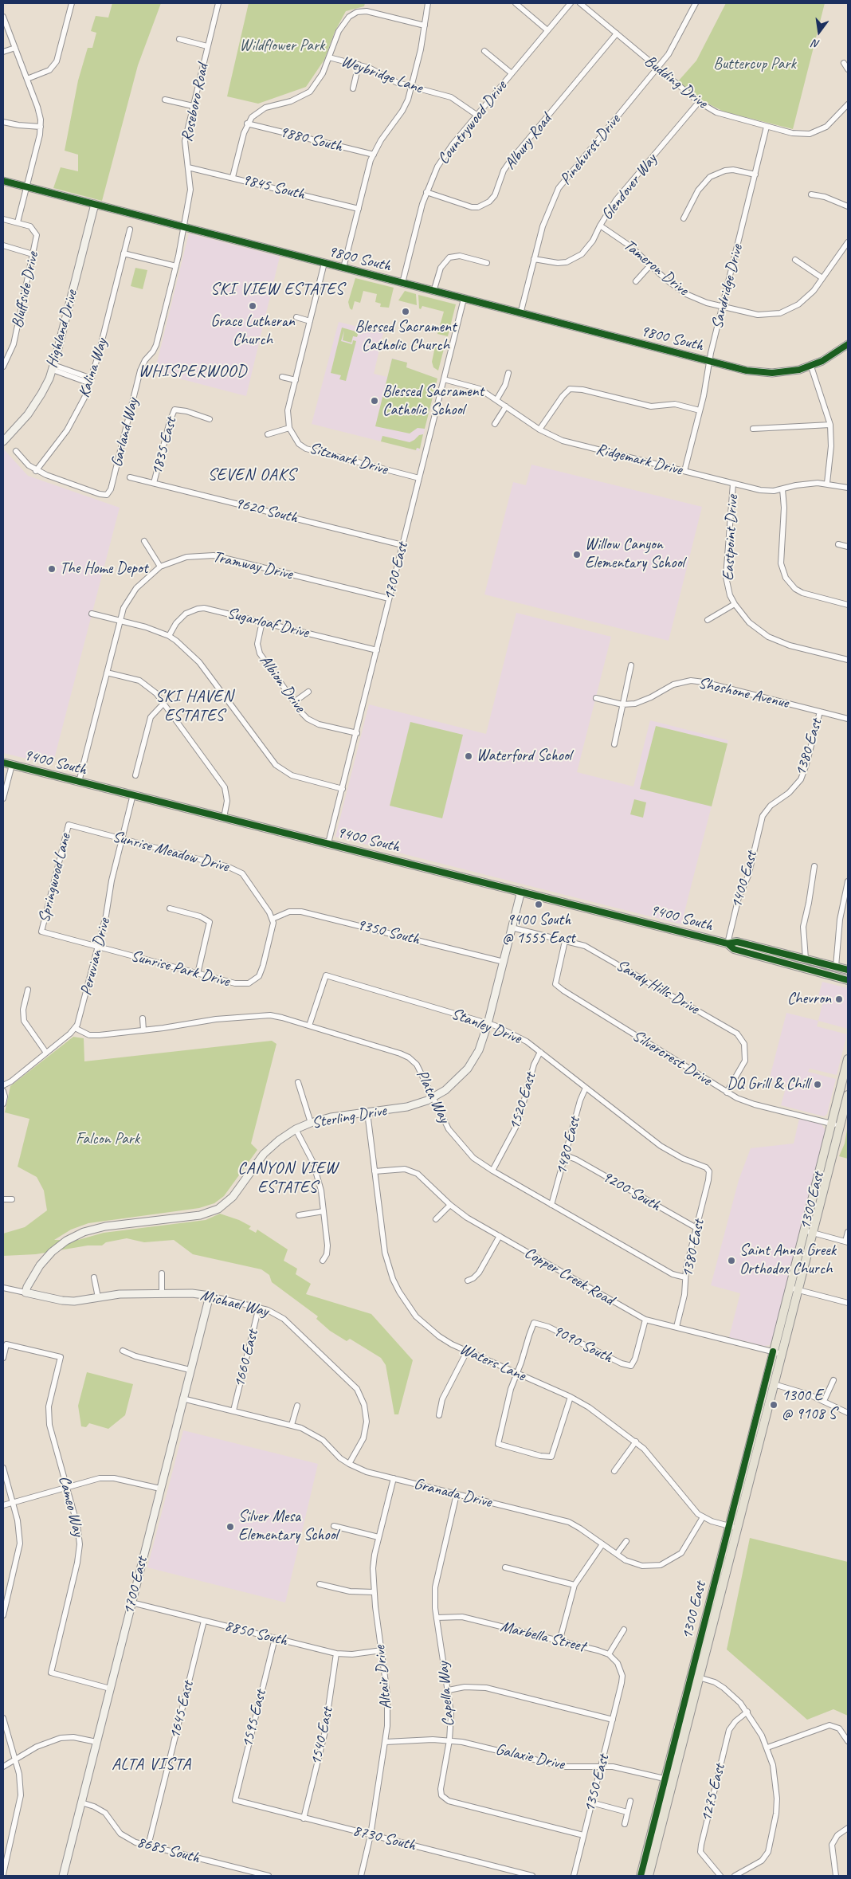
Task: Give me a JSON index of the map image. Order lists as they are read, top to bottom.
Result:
{
  "streets": {
    "main road": ["9400 South", "1300 East"],
    "street": [
      "Weybridge Lane",
      "Budding Drive",
      "Roseboro Road",
      "Countrywood Drive",
      "9880 South",
      "Albury Road",
      "Pinehurst Drive",
      "9845 South",
      "Glendover Way",
      "9800 South",
      "Tameron Drive",
      "Sandridge Drive",
      "Bluffside Drive",
      "Highland Drive",
      "Kalina Way",
      "Garland Way",
      "1835 East",
      "Sitzmark Drive",
      "Ridgemark Drive",
      "9620 South",
      "Eastpoint Drive",
      "Tramway Drive",
      "1700 East",
      "Sugarloaf Drive",
      "Albion Drive",
      "Shoshone Avenue",
      "1380 East",
      "Sunrise Meadow Drive",
      "Springwood Lane",
      "1400 East",
      "9350 South",
      "Peruvian Drive",
      "Sunrise Park Drive",
      "Sandy Hills Drive",
      "Stanley Drive",
      "Silvercrest Drive",
      "Plata Way",
      "1520 East",
      "Sterling Drive",
      "1480 East",
      "9200 South",
      "Copper Creek Road",
      "Michael Way",
      "9090 South",
      "1660 East",
      "Waters Lane",
      "Granada Drive",
      "Cameo Way",
      "8850 South",
      "Marbella Street",
      "Altair Drive",
      "Capella Way",
      "1645 East",
      "1595 East",
      "1540 East",
      "Galaxie Drive",
      "1350 East",
      "1275 East",
      "8730 South",
      "8685 South"
    ]
  },
  "crossings": [
    ["Weybridge Lane", "Countrywood Drive"],
    ["Budding Drive", "Albury Road"],
    ["Budding Drive", "Pinehurst Drive"],
    ["Budding Drive", "Glendover Way"],
    ["Budding Drive", "Sandridge Drive"],
    ["Roseboro Road", "9845 South"],
    ["Roseboro Road", "9800 South"],
    ["Roseboro Road", "Garland Way"],
    ["Countrywood Drive", "Albury Road"],
    ["Countrywood Drive", "9800 South"],
    ["Pinehurst Drive", "Glendover Way"],
    ["Pinehurst Drive", "9800 South"],
    ["Glendover Way", "Tameron Drive"],
    ["9800 South", "Sandridge Drive"],
    ["9800 South", "Highland Drive"],
    ["9800 South", "Garland Way"],
    ["9800 South", "1700 East"],
    ["Tameron Drive", "Sandridge Drive"],
    ["Sandridge Drive", "Ridgemark Drive"],
    ["Kalina Way", "Garland Way"],
    ["1835 East", "9620 South"],
    ["Sitzmark Drive", "1700 East"],
    ["Ridgemark Drive", "Eastpoint Drive"],
    ["Ridgemark Drive", "1700 East"],
    ["9620 South", "1700 East"],
    ["Tramway Drive", "1700 East"],
    ["Tramway Drive", "9400 South"],
    ["1700 East", "Sugarloaf Drive"],
    ["1700 East", "Albion Drive"],
    ["1700 East", "9400 South"],
    ["1700 East", "Michael Way"],
    ["1700 East", "Granada Drive"],
    ["1700 East", "Cameo Way"],
    ["1700 East", "8850 South"],
    ["1700 East", "8685 South"],
    ["Sugarloaf Drive", "Albion Drive"],
    ["Shoshone Avenue", "1380 East"],
    ["1380 East", "1400 East"],
    ["1380 East", "Stanley Drive"],
    ["1380 East", "Plata Way"],
    ["1380 East", "9200 South"],
    ["1380 East", "Copper Creek Road"],
    ["9400 South", "1400 East"],
    ["9400 South", "Peruvian Drive"],
    ["9400 South", "Sterling Drive"],
    ["Sunrise Meadow Drive", "Springwood Lane"],
    ["Sunrise Meadow Drive", "9350 South"],
    ["Sunrise Meadow Drive", "Peruvian Drive"],
    ["Sunrise Meadow Drive", "Sunrise Park Drive"],
    ["Springwood Lane", "Sunrise Park Drive"],
    ["9350 South", "Sunrise Park Drive"],
    ["9350 South", "Sterling Drive"],
    ["Peruvian Drive", "Sunrise Park Drive"],
    ["Peruvian Drive", "Plata Way"],
    ["Sandy Hills Drive", "Silvercrest Drive"],
    ["Sandy Hills Drive", "Sterling Drive"],
    ["Stanley Drive", "Plata Way"],
    ["Stanley Drive", "1520 East"],
    ["Stanley Drive", "Sterling Drive"],
    ["Stanley Drive", "1480 East"],
    ["Silvercrest Drive", "1300 East"],
    ["Plata Way", "1520 East"],
    ["Plata Way", "Sterling Drive"],
    ["Plata Way", "1480 East"],
    ["Sterling Drive", "Michael Way"],
    ["Sterling Drive", "Waters Lane"],
    ["1480 East", "9200 South"],
    ["1300 East", "Copper Creek Road"],
    ["1300 East", "Waters Lane"],
    ["1300 East", "Galaxie Drive"],
    ["Copper Creek Road", "9090 South"],
    ["Copper Creek Road", "Waters Lane"],
    ["Michael Way", "1660 East"],
    ["Michael Way", "Granada Drive"],
    ["9090 South", "Waters Lane"],
    ["1660 East", "Granada Drive"],
    ["Waters Lane", "Granada Drive"],
    ["Granada Drive", "Altair Drive"],
    ["Granada Drive", "Capella Way"],
    ["8850 South", "Altair Drive"],
    ["8850 South", "1645 East"],
    ["8850 South", "1595 East"],
    ["8850 South", "1540 East"],
    ["Marbella Street", "Capella Way"],
    ["Marbella Street", "1350 East"],
    ["Altair Drive", "Galaxie Drive"],
    ["Altair Drive", "8730 South"],
    ["Capella Way", "Galaxie Drive"],
    ["Capella Way", "1350 East"],
    ["1645 East", "8685 South"],
    ["1595 East", "8730 South"],
    ["1540 East", "8730 South"],
    ["Galaxie Drive", "1350 East"]
  ],
  "districts": [
    "SKI VIEW ESTATES",
    "WHISPERWOOD",
    "SEVEN OAKS",
    "SKI HAVEN ESTATES",
    "CANYON VIEW ESTATES",
    "ALTA VISTA"
  ],
  "parks": ["Wildflower Park", "Buttercup Park", "Falcon Park"],
  "places": [
    "Grace Lutheran Church",
    "Blessed Sacrament Catholic Church",
    "Blessed Sacrament Catholic School",
    "Willow Canyon Elementary School",
    "The Home Depot",
    "Waterford School",
    "9400 South @ 1555 East",
    "Chevron",
    "DQ Grill & Chill",
    "Saint Anna Greek Orthodox Church",
    "1300 E @ 9108 S",
    "Silver Mesa Elementary School"
  ],
  "north": "bottom"
}
